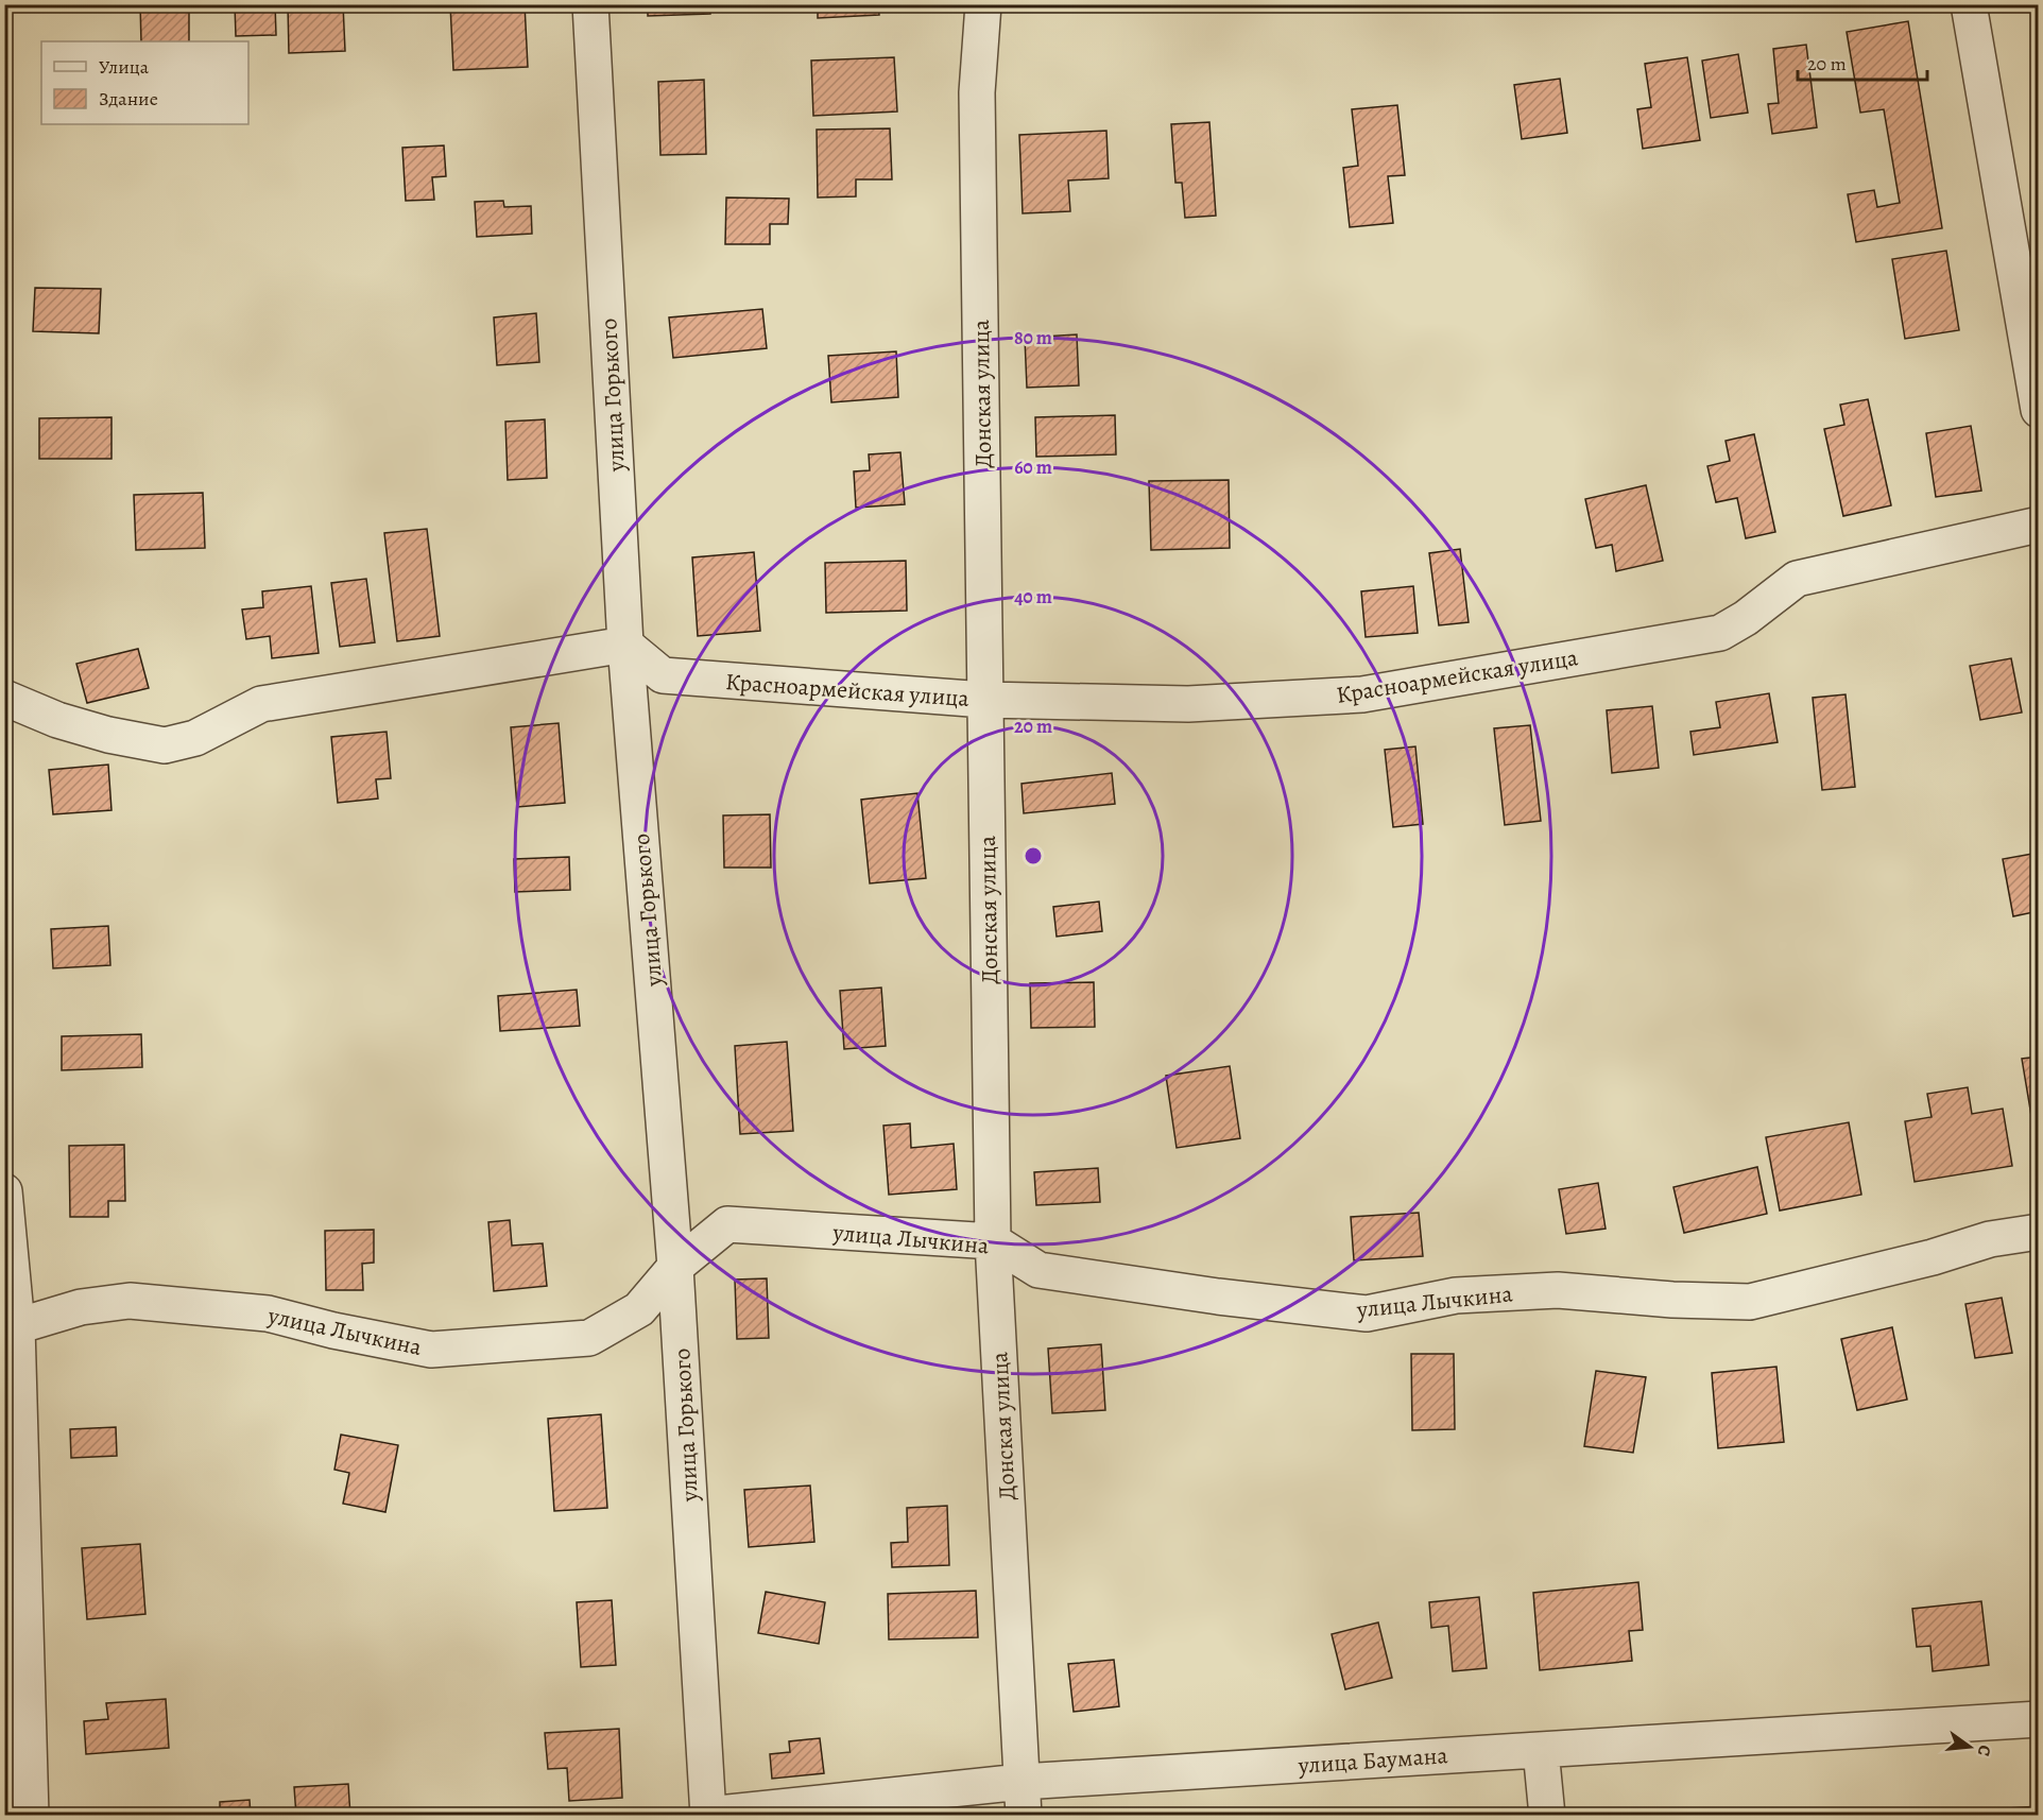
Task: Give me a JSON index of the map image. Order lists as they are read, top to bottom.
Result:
{
  "streets": {
    "street": [
      "Донская улица",
      "улица Горького",
      "Красноармейская улица",
      "улица Лычкина",
      "улица Баумана"
    ]
  },
  "crossings": [
    ["Донская улица", "Красноармейская улица"],
    ["Донская улица", "улица Лычкина"],
    ["Донская улица", "улица Баумана"],
    ["улица Горького", "Красноармейская улица"],
    ["улица Горького", "улица Лычкина"],
    ["улица Горького", "улица Баумана"]
  ],
  "legend": ["Улица", "Здание"],
  "scale_bar": "20 m",
  "north": "right",
  "rings": [
    "80 m",
    "60 m",
    "40 m",
    "20 m"
  ]
}
